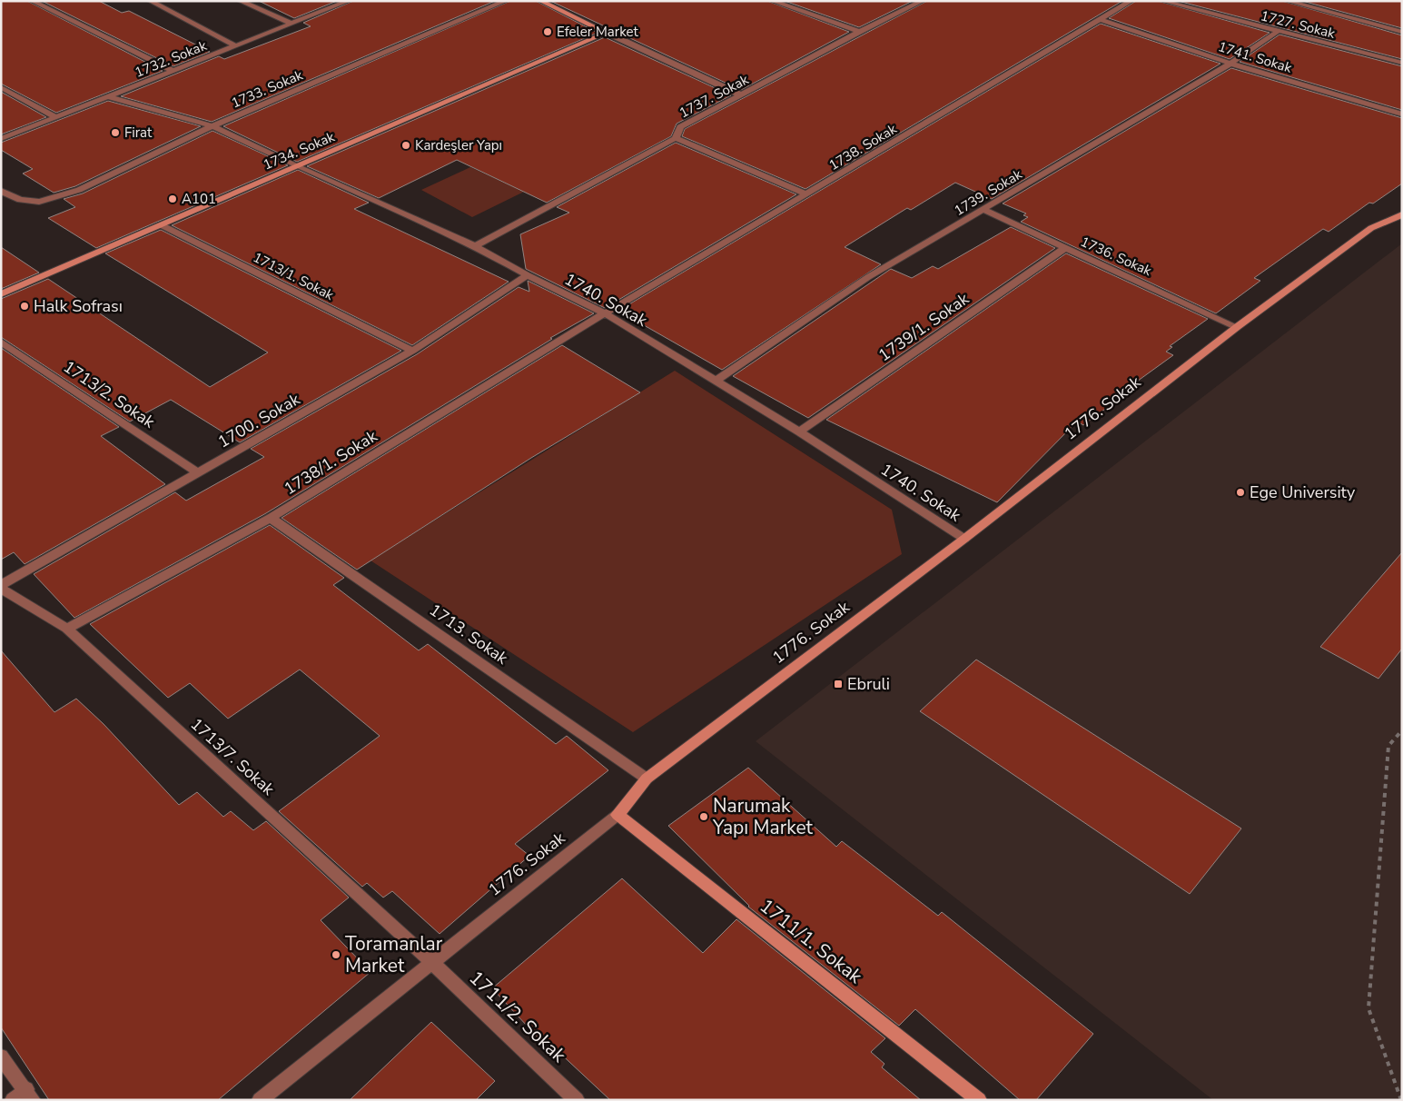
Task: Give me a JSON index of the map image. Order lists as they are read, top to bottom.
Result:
{
  "streets": {
    "street": [
      "1727. Sokak",
      "1741. Sokak",
      "1732. Sokak",
      "1733. Sokak",
      "1737. Sokak",
      "1738. Sokak",
      "1734. Sokak",
      "1739. Sokak",
      "1736. Sokak",
      "1713/1. Sokak",
      "1740. Sokak",
      "1739/1. Sokak",
      "1713/2. Sokak",
      "1776. Sokak",
      "1700. Sokak",
      "1738/1. Sokak",
      "1713. Sokak",
      "1713/7. Sokak",
      "1711/1. Sokak",
      "1711/2. Sokak"
    ]
  },
  "crossings": [
    ["1727. Sokak", "1739. Sokak"],
    ["1741. Sokak", "1738. Sokak"],
    ["1741. Sokak", "1739. Sokak"],
    ["1732. Sokak", "1740. Sokak"],
    ["1733. Sokak", "1740. Sokak"],
    ["1737. Sokak", "1740. Sokak"],
    ["1738. Sokak", "1740. Sokak"],
    ["1738. Sokak", "1738/1. Sokak"],
    ["1734. Sokak", "1713/1. Sokak"],
    ["1734. Sokak", "1740. Sokak"],
    ["1739. Sokak", "1736. Sokak"],
    ["1739. Sokak", "1740. Sokak"],
    ["1736. Sokak", "1739/1. Sokak"],
    ["1736. Sokak", "1776. Sokak"],
    ["1713/1. Sokak", "1700. Sokak"],
    ["1740. Sokak", "1739/1. Sokak"],
    ["1740. Sokak", "1776. Sokak"],
    ["1740. Sokak", "1700. Sokak"],
    ["1740. Sokak", "1738/1. Sokak"],
    ["1713/2. Sokak", "1700. Sokak"],
    ["1776. Sokak", "1713. Sokak"],
    ["1776. Sokak", "1713/7. Sokak"],
    ["1776. Sokak", "1711/1. Sokak"],
    ["1776. Sokak", "1711/2. Sokak"],
    ["1738/1. Sokak", "1713. Sokak"],
    ["1738/1. Sokak", "1713/7. Sokak"],
    ["1713/7. Sokak", "1711/2. Sokak"]
  ],
  "places": {
    "other": [
      "Efeler Market",
      "Firat",
      "Kardeşler Yapı",
      "A101",
      "Halk Sofrası",
      "Ege University",
      "Narumak Yapı Market",
      "Toramanlar Market"
    ],
    "transit": ["Ebruli"]
  }
}
